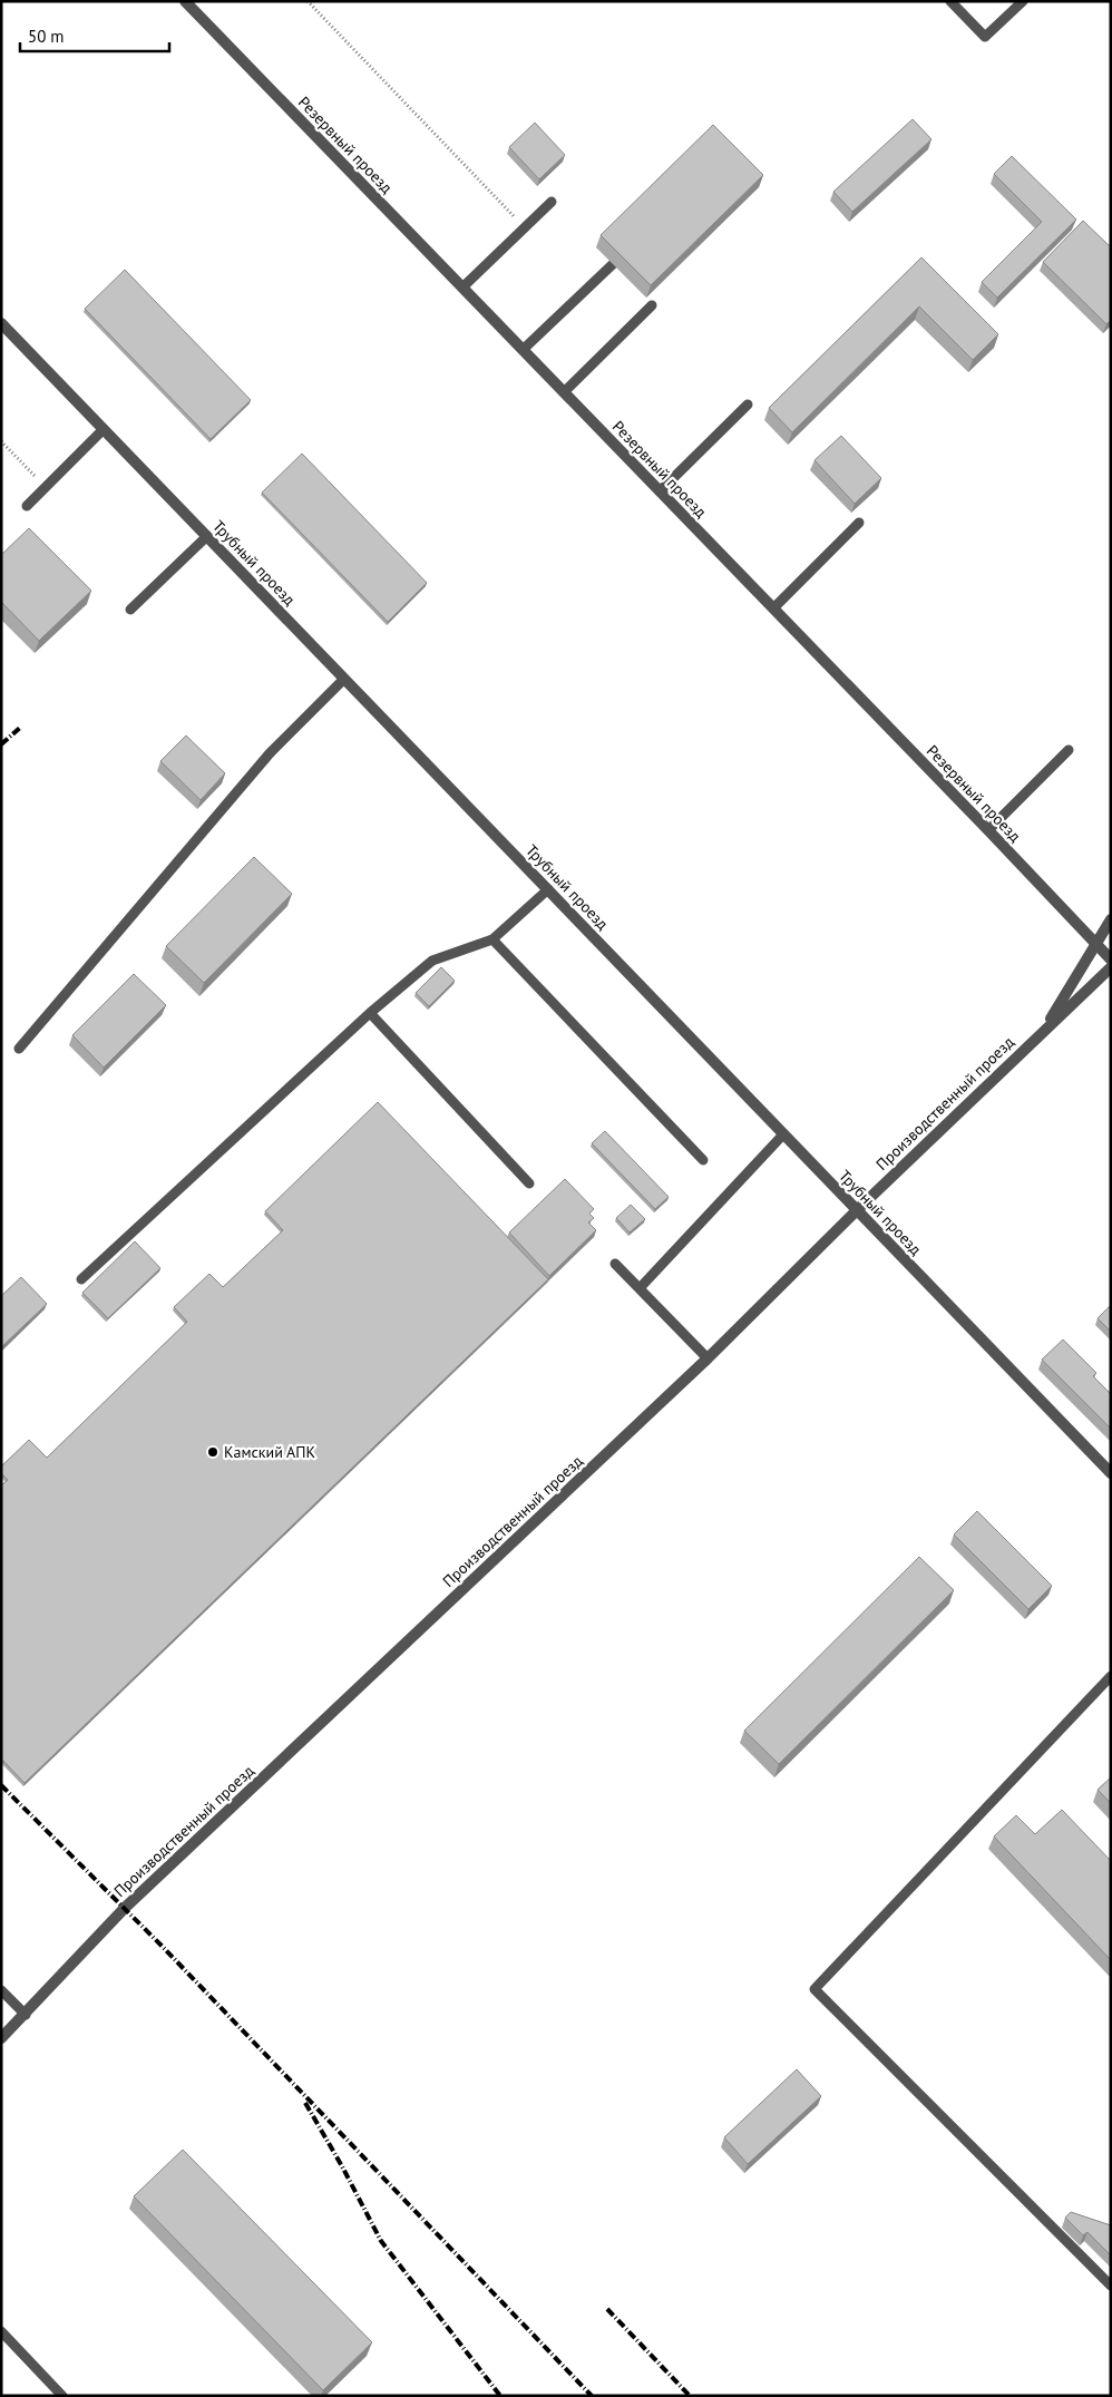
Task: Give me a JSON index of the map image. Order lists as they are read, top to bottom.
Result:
{
  "streets": {
    "street": ["Резервный проезд", "Трубный проезд", "Производственный проезд"]
  },
  "crossings": [
    ["Резервный проезд", "Производственный проезд"],
    ["Трубный проезд", "Производственный проезд"]
  ],
  "places": ["Камский АПК"],
  "scale_bar": "50 m"
}
